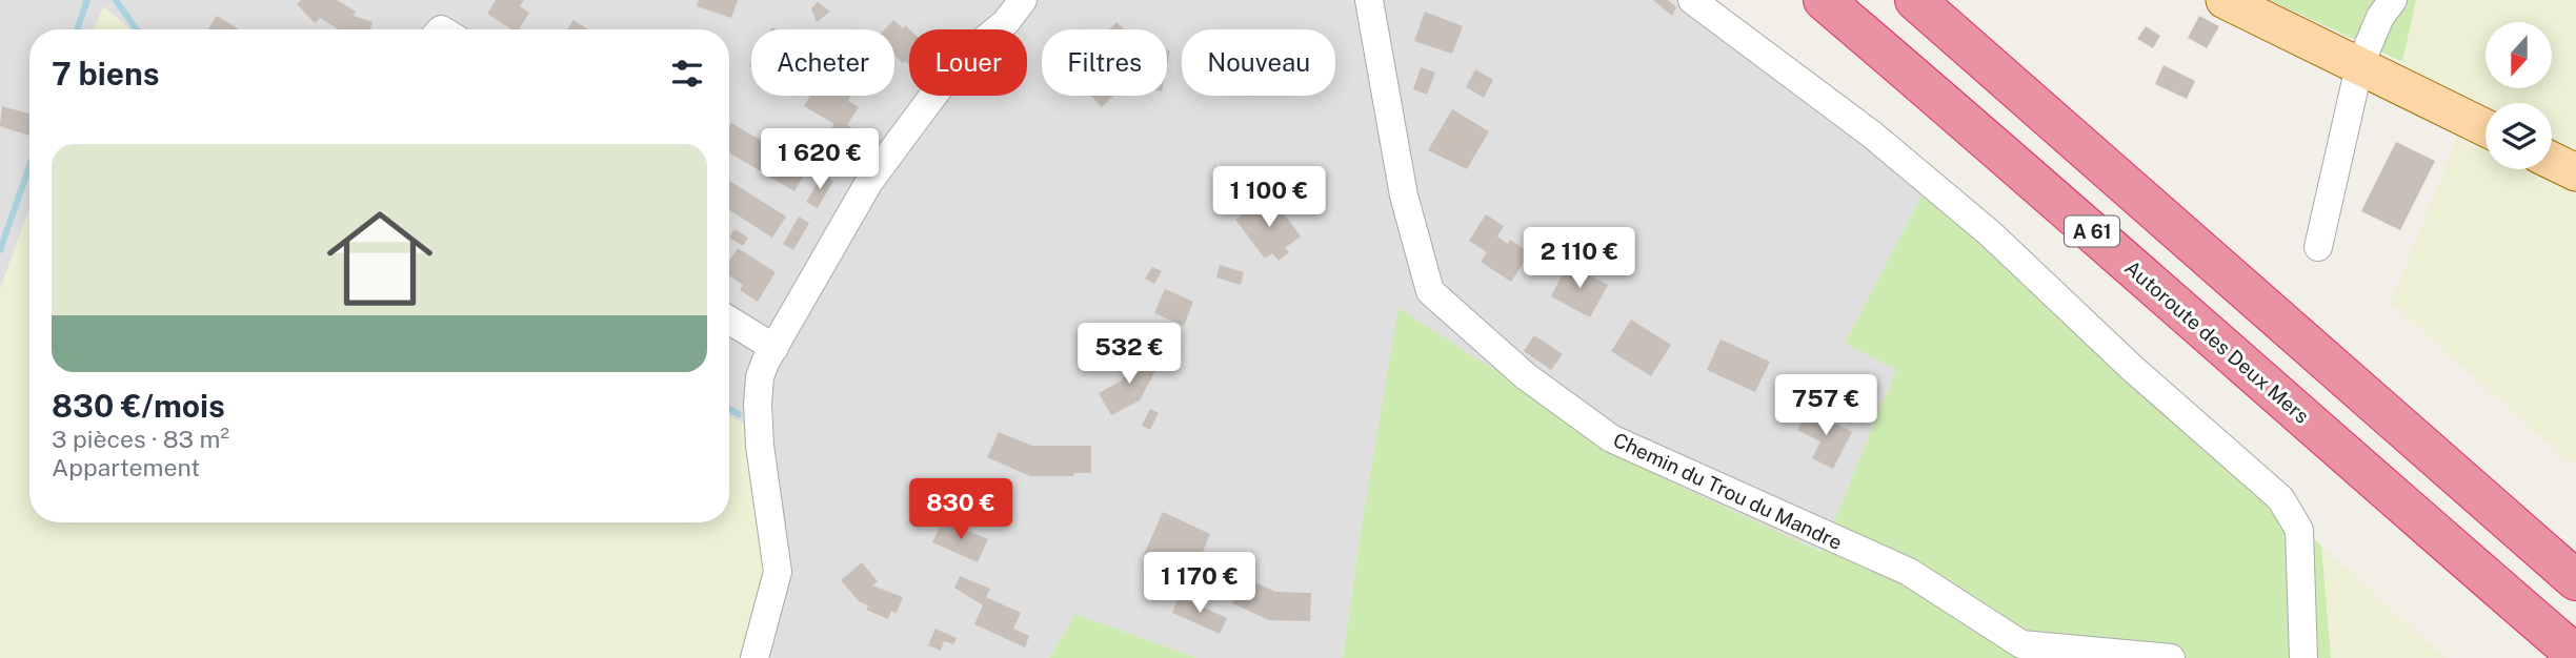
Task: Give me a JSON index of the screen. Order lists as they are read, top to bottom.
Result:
{
  "streets": {
    "highway": ["A 61", "Autoroute des Deux Mers"],
    "street": ["Chemin du Trou du Mandre"]
  },
  "north": "bottom",
  "page": {
    "chip": [
      "Acheter",
      "Louer",
      "Filtres",
      "Nouveau"
    ],
    "heading": "7 biens",
    "list": [
      {
        "name": "830 €/mois",
        "note": "3 pièces · 83 m² · Appartement"
      }
    ],
    "price": [
      "1 620 €",
      "1 100 €",
      "2 110 €",
      "532 €",
      "757 €",
      "830 €",
      "1 170 €"
    ]
  }
}
